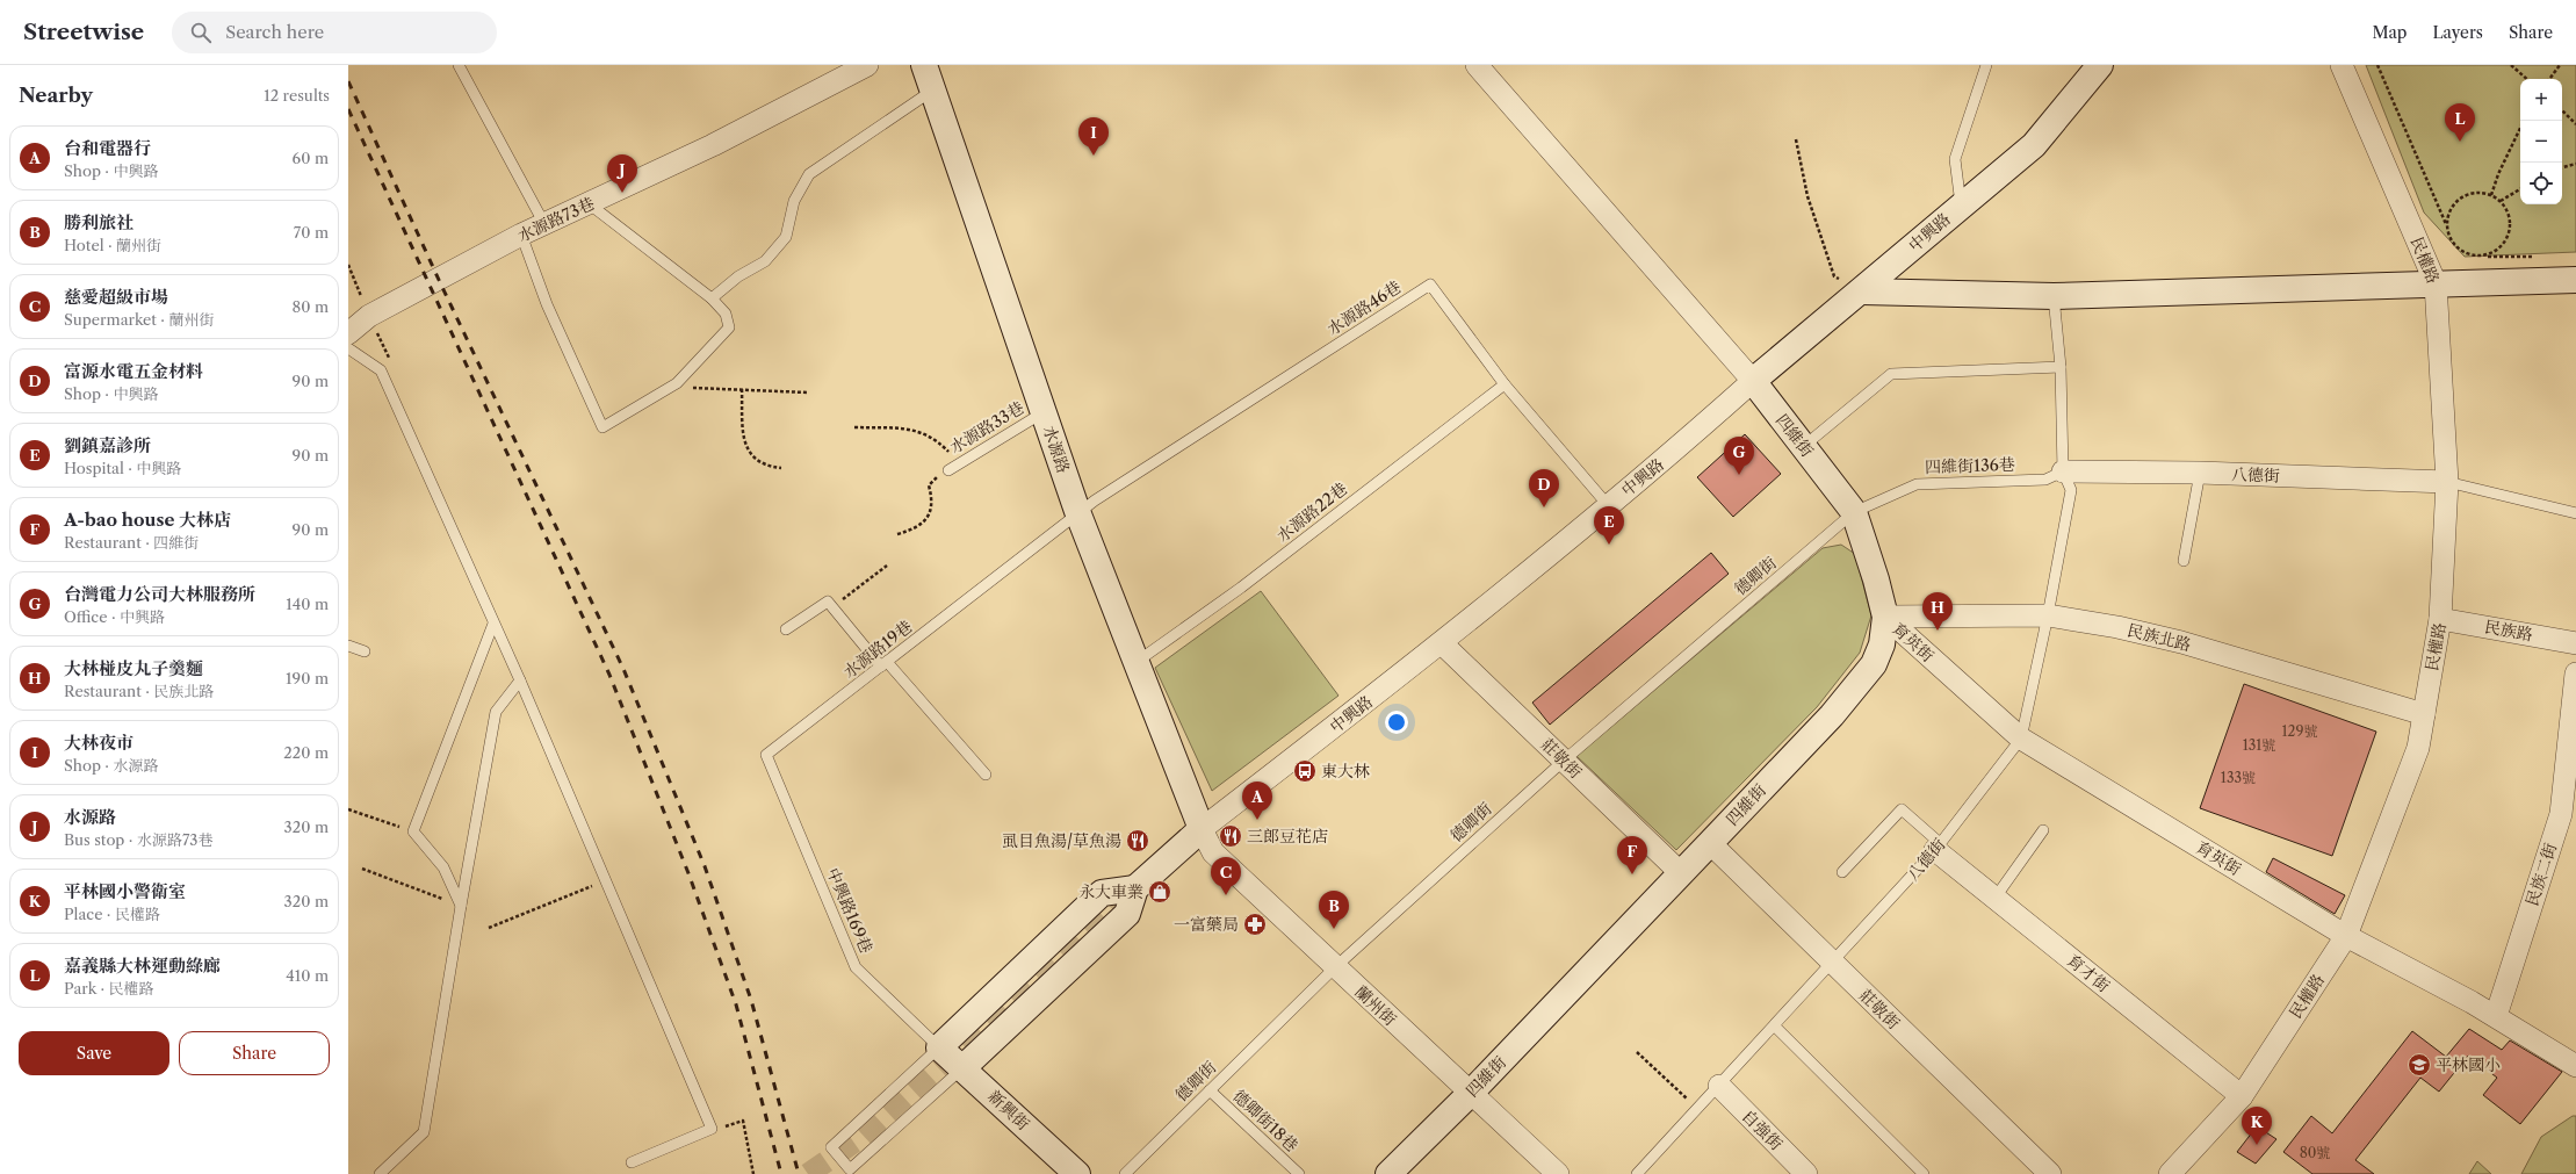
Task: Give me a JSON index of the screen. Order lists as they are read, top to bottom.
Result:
{
  "streets": {
    "street": [
      "水源路73巷",
      "中興路",
      "民權路",
      "四維街",
      "水源路",
      "八德街",
      "民族路",
      "民族北路",
      "育英街",
      "莊敬街",
      "民族二街",
      "育才街",
      "蘭州街",
      "新興街",
      "自強街"
    ],
    "lane": [
      "水源路46巷",
      "水源路33巷",
      "四維街136巷",
      "水源路22巷",
      "德卿街",
      "水源路19巷",
      "中興路169巷",
      "德卿街18巷"
    ]
  },
  "crossings": [
    ["中興路", "水源路46巷"],
    ["中興路", "四維街"],
    ["中興路", "水源路"],
    ["中興路", "莊敬街"],
    ["中興路", "蘭州街"],
    ["民權路", "八德街"],
    ["民權路", "民族路"],
    ["民權路", "民族北路"],
    ["民權路", "育英街"],
    ["民權路", "育才街"],
    ["水源路46巷", "水源路"],
    ["水源路46巷", "水源路22巷"],
    ["水源路46巷", "水源路19巷"],
    ["水源路33巷", "水源路"],
    ["四維街", "四維街136巷"],
    ["四維街", "德卿街"],
    ["四維街", "民族北路"],
    ["四維街", "育英街"],
    ["四維街", "莊敬街"],
    ["四維街", "蘭州街"],
    ["水源路", "水源路22巷"],
    ["水源路", "水源路19巷"],
    ["水源路", "蘭州街"],
    ["四維街136巷", "八德街"],
    ["四維街136巷", "德卿街"],
    ["八德街", "民族北路"],
    ["八德街", "育英街"],
    ["八德街", "莊敬街"],
    ["八德街", "育才街"],
    ["八德街", "自強街"],
    ["德卿街", "莊敬街"],
    ["德卿街", "蘭州街"],
    ["德卿街", "德卿街18巷"],
    ["民族北路", "育英街"],
    ["育英街", "民族二街"],
    ["水源路19巷", "中興路169巷"],
    ["中興路169巷", "新興街"]
  ],
  "places": {
    "bus stop": ["東大林"],
    "restaurant": ["三郎豆花店", "虱目魚湯/草魚湯"],
    "shop": ["永大車業"],
    "pharmacy": ["一富藥局"],
    "school or university": ["平林國小"]
  },
  "house_numbers": [
    "129號",
    "131號",
    "133號",
    "80號"
  ],
  "page": {
    "header": "Streetwise",
    "search": "Search here",
    "nav": ["Map", "Layers", "Share"],
    "heading": ["Nearby", "12 results"],
    "map_buttons": ["+", "−"],
    "pins": [
      "L",
      "I",
      "J",
      "G",
      "D",
      "E",
      "H",
      "A",
      "F",
      "C",
      "B",
      "K"
    ],
    "list": [
      {
        "mark": "A",
        "name": "台和電器行",
        "note": "Shop · 中興路",
        "value": "60 m"
      },
      {
        "mark": "B",
        "name": "勝利旅社",
        "note": "Hotel · 蘭州街",
        "value": "70 m"
      },
      {
        "mark": "C",
        "name": "慈愛超級市場",
        "note": "Supermarket · 蘭州街",
        "value": "80 m"
      },
      {
        "mark": "D",
        "name": "富源水電五金材料",
        "note": "Shop · 中興路",
        "value": "90 m"
      },
      {
        "mark": "E",
        "name": "劉鎮嘉診所",
        "note": "Hospital · 中興路",
        "value": "90 m"
      },
      {
        "mark": "F",
        "name": "A-bao house 大林店",
        "note": "Restaurant · 四維街",
        "value": "90 m"
      },
      {
        "mark": "G",
        "name": "台灣電力公司大林服務所",
        "note": "Office · 中興路",
        "value": "140 m"
      },
      {
        "mark": "H",
        "name": "大林椪皮丸子羹麵",
        "note": "Restaurant · 民族北路",
        "value": "190 m"
      },
      {
        "mark": "I",
        "name": "大林夜市",
        "note": "Shop · 水源路",
        "value": "220 m"
      },
      {
        "mark": "J",
        "name": "水源路",
        "note": "Bus stop · 水源路73巷",
        "value": "320 m"
      },
      {
        "mark": "K",
        "name": "平林國小警衛室",
        "note": "Place · 民權路",
        "value": "320 m"
      },
      {
        "mark": "L",
        "name": "嘉義縣大林運動綠廊",
        "note": "Park · 民權路",
        "value": "410 m"
      }
    ],
    "buttons": ["Save", "Share"]
  }
}
